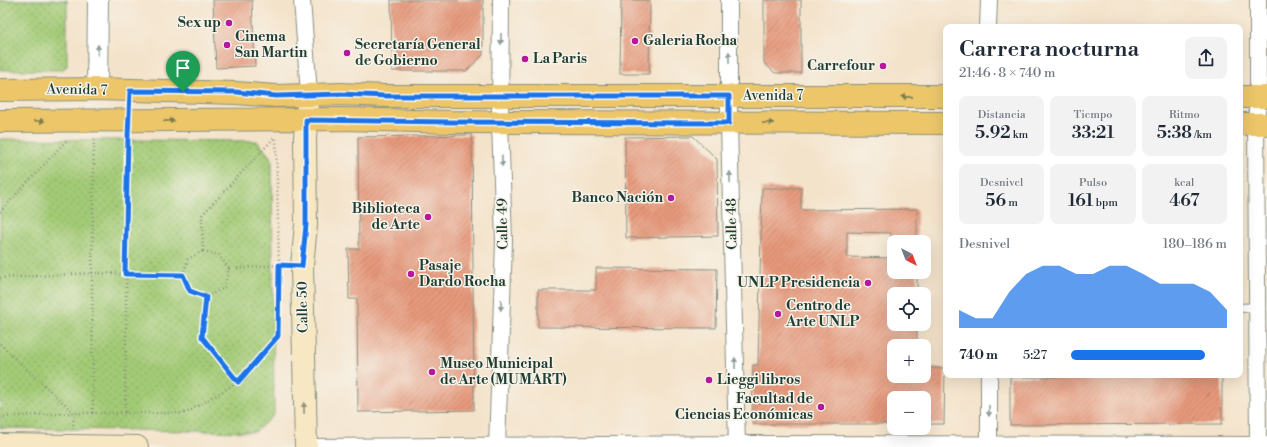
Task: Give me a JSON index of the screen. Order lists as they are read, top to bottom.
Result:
{
  "streets": {
    "main road": ["Avenida 7", "Calle 50"],
    "street": ["Calle 49", "Calle 48"]
  },
  "crossings": [
    ["Avenida 7", "Calle 49"],
    ["Avenida 7", "Calle 48"],
    ["Avenida 7", "Calle 50"]
  ],
  "one_way": ["Calle 49", "Calle 48", "Calle 50"],
  "places": [
    "Sex up",
    "Galeria Rocha",
    "Cinema San Martin",
    "Secretaría General de Gobierno",
    "La Paris",
    "Carrefour",
    "Banco Nación",
    "Biblioteca de Arte",
    "Pasaje Dardo Rocha",
    "UNLP Presidencia",
    "Centro de Arte UNLP",
    "Museo Municipal de Arte (MUMART)",
    "Lieggi libros",
    "Facultad de Ciencias Económicas"
  ],
  "north": "bottom right",
  "page": {
    "heading": ["Carrera nocturna", "21:46 · 8 × 740 m"],
    "stats": [
      ["Distancia", "5.92 km"],
      ["Tiempo", "33:21"],
      ["Ritmo", "5:38 /km"],
      ["Desnivel", "56 m"],
      ["Pulso", "161 bpm"],
      ["kcal", "467"]
    ],
    "chart": ["Desnivel", "180–186 m"],
    "map_buttons": ["+", "−"],
    "list": [
      {
        "name": "740 m",
        "note": "5:27"
      }
    ]
  }
}
